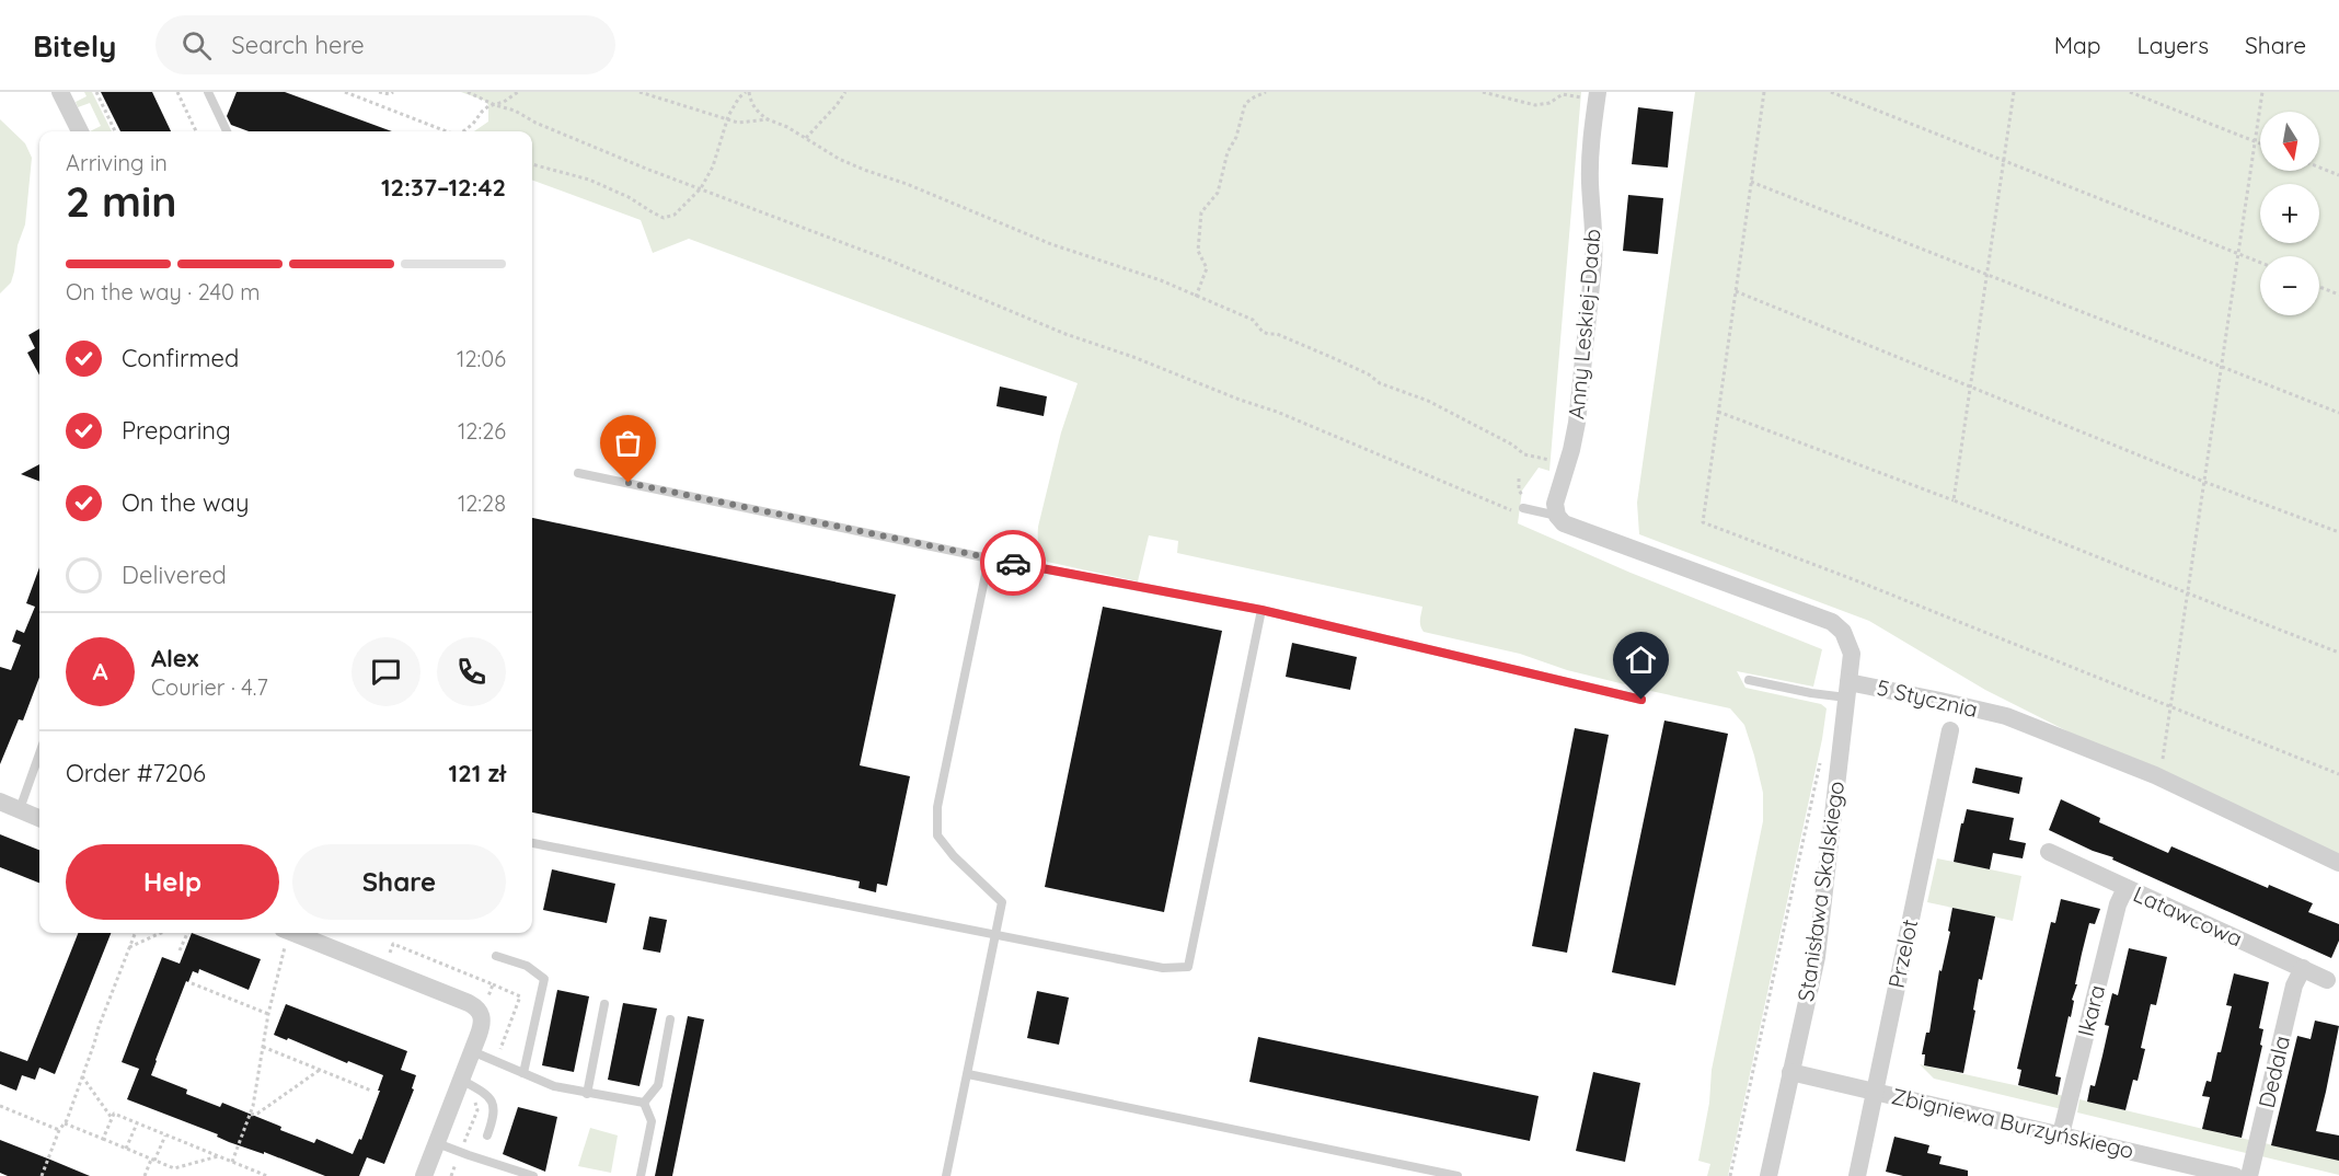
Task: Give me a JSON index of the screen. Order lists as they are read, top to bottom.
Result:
{
  "streets": {
    "street": [
      "Anny Leskiej-Daab",
      "5 Stycznia",
      "Stanisława Skalskiego",
      "Latawcowa",
      "Przelot",
      "Ikara",
      "Dedala",
      "Zbigniewa Burzyńskiego"
    ]
  },
  "crossings": [
    ["Anny Leskiej-Daab", "5 Stycznia"],
    ["5 Stycznia", "Stanisława Skalskiego"],
    ["Stanisława Skalskiego", "Zbigniewa Burzyńskiego"],
    ["Latawcowa", "Ikara"],
    ["Latawcowa", "Dedala"],
    ["Przelot", "Zbigniewa Burzyńskiego"],
    ["Ikara", "Zbigniewa Burzyńskiego"]
  ],
  "north": "bottom",
  "page": {
    "header": "Bitely",
    "search": "Search here",
    "nav": ["Map", "Layers", "Share"],
    "map_buttons": ["+", "−"],
    "heading": ["2 min", "Arriving in", "12:37–12:42"],
    "panel": [
      "Alex",
      "Courier · 4.7",
      "Order #7206",
      "121 zł"
    ],
    "bar": "On the way · 240 m",
    "list": [
      ["Confirmed", "12:06"],
      ["Preparing", "12:26"],
      ["On the way", "12:28"],
      "Delivered"
    ],
    "round": "A",
    "buttons": ["Help", "Share"]
  }
}
